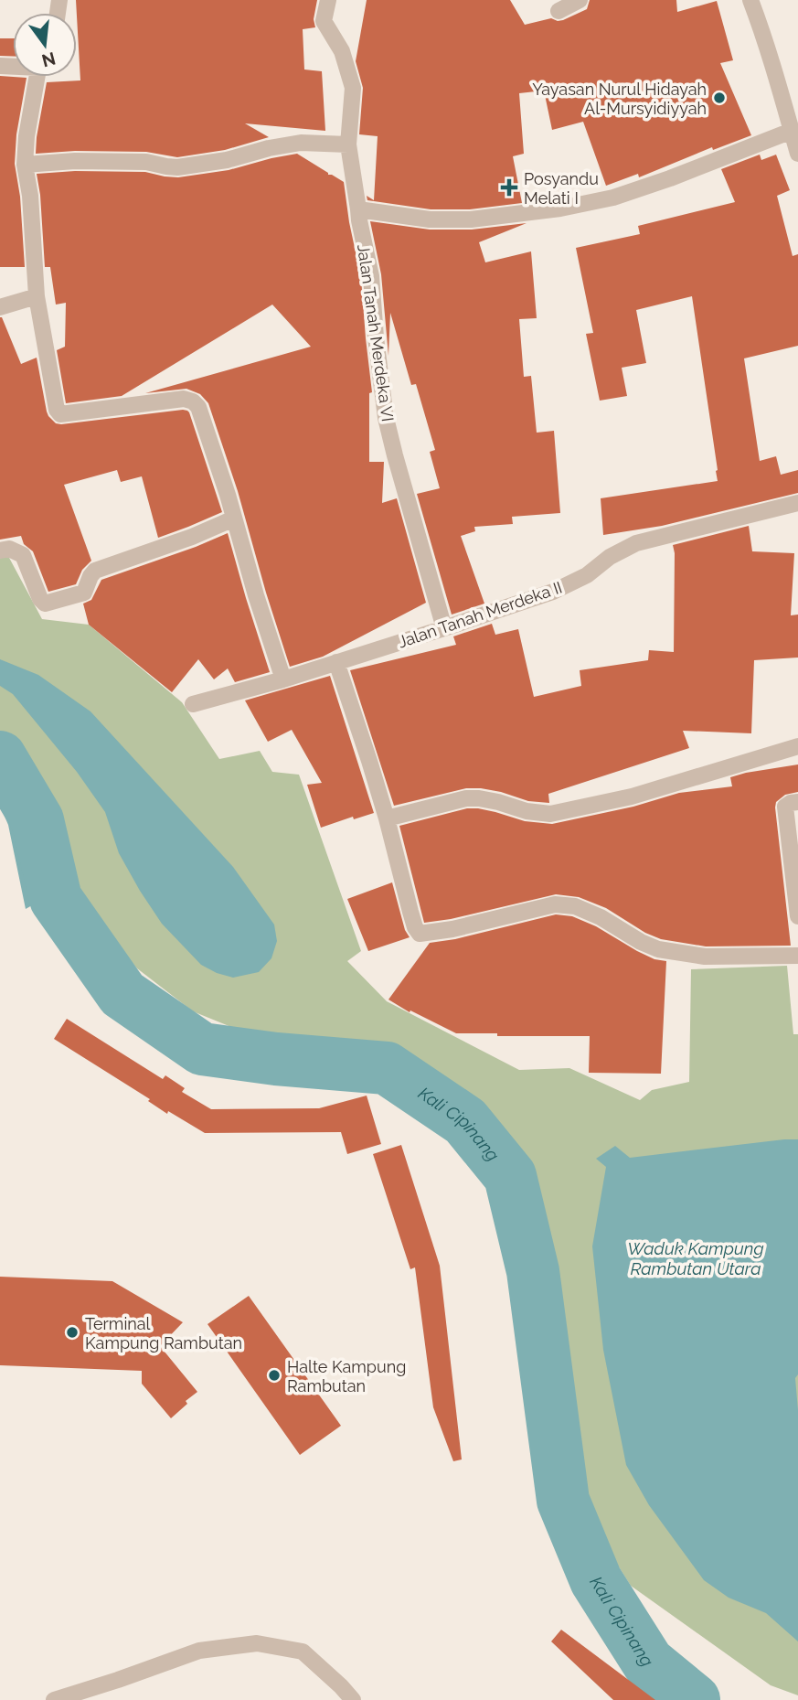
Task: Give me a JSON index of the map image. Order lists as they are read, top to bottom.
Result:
{
  "streets": {
    "street": ["Jalan Tanah Merdeka VI", "Jalan Tanah Merdeka II"]
  },
  "crossings": [
    ["Jalan Tanah Merdeka VI", "Jalan Tanah Merdeka II"]
  ],
  "water": ["Kali Cipinang", "Waduk Kampung Rambutan Utara"],
  "places": {
    "other": ["Yayasan Nurul Hidayah Al-Mursyidiyyah", "Terminal Kampung Rambutan", "Halte Kampung Rambutan"],
    "health": ["Posyandu Melati I"]
  },
  "north": "bottom"
}
